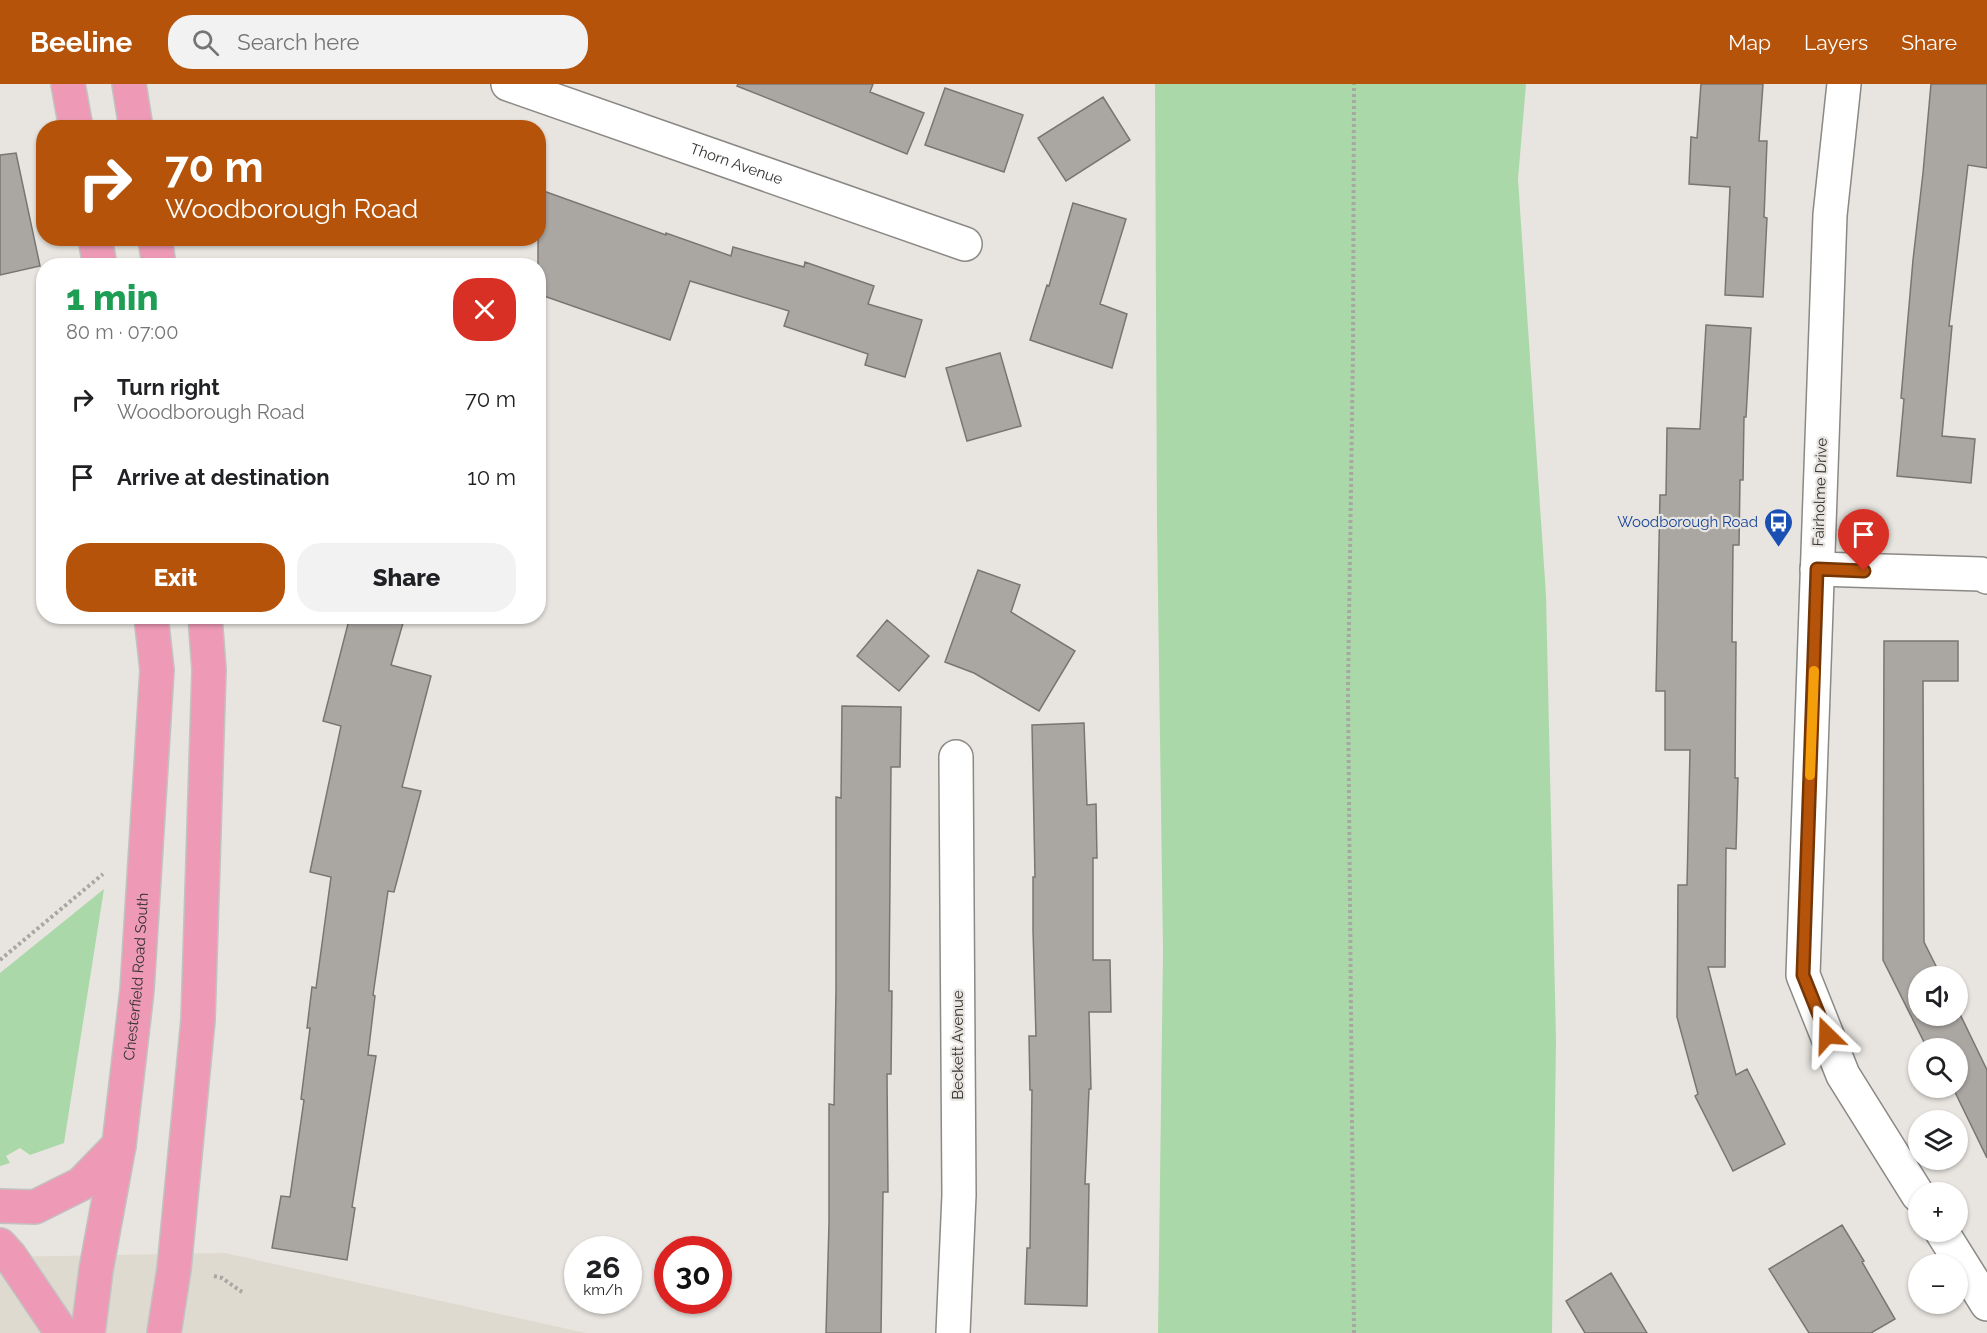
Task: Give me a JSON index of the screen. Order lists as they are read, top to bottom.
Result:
{
  "streets": {
    "main road": ["Chesterfield Road South"],
    "street": ["Thorn Avenue", "Fairholme Drive", "Beckett Avenue"]
  },
  "places": {
    "bus stop": ["Woodborough Road"]
  },
  "page": {
    "header": "Beeline",
    "search": "Search here",
    "nav": ["Map", "Layers", "Share"],
    "turn": ["70 m", "Woodborough Road"],
    "heading": ["1 min", "80 m · 07:00"],
    "list": [
      {
        "name": "Turn right",
        "note": "Woodborough Road",
        "value": "70 m"
      },
      {
        "name": "Arrive at destination",
        "value": "10 m"
      }
    ],
    "buttons": ["Exit", "Share"],
    "map_buttons": ["+", "−"],
    "speed": "26 km/h",
    "limit": "30"
  }
}
